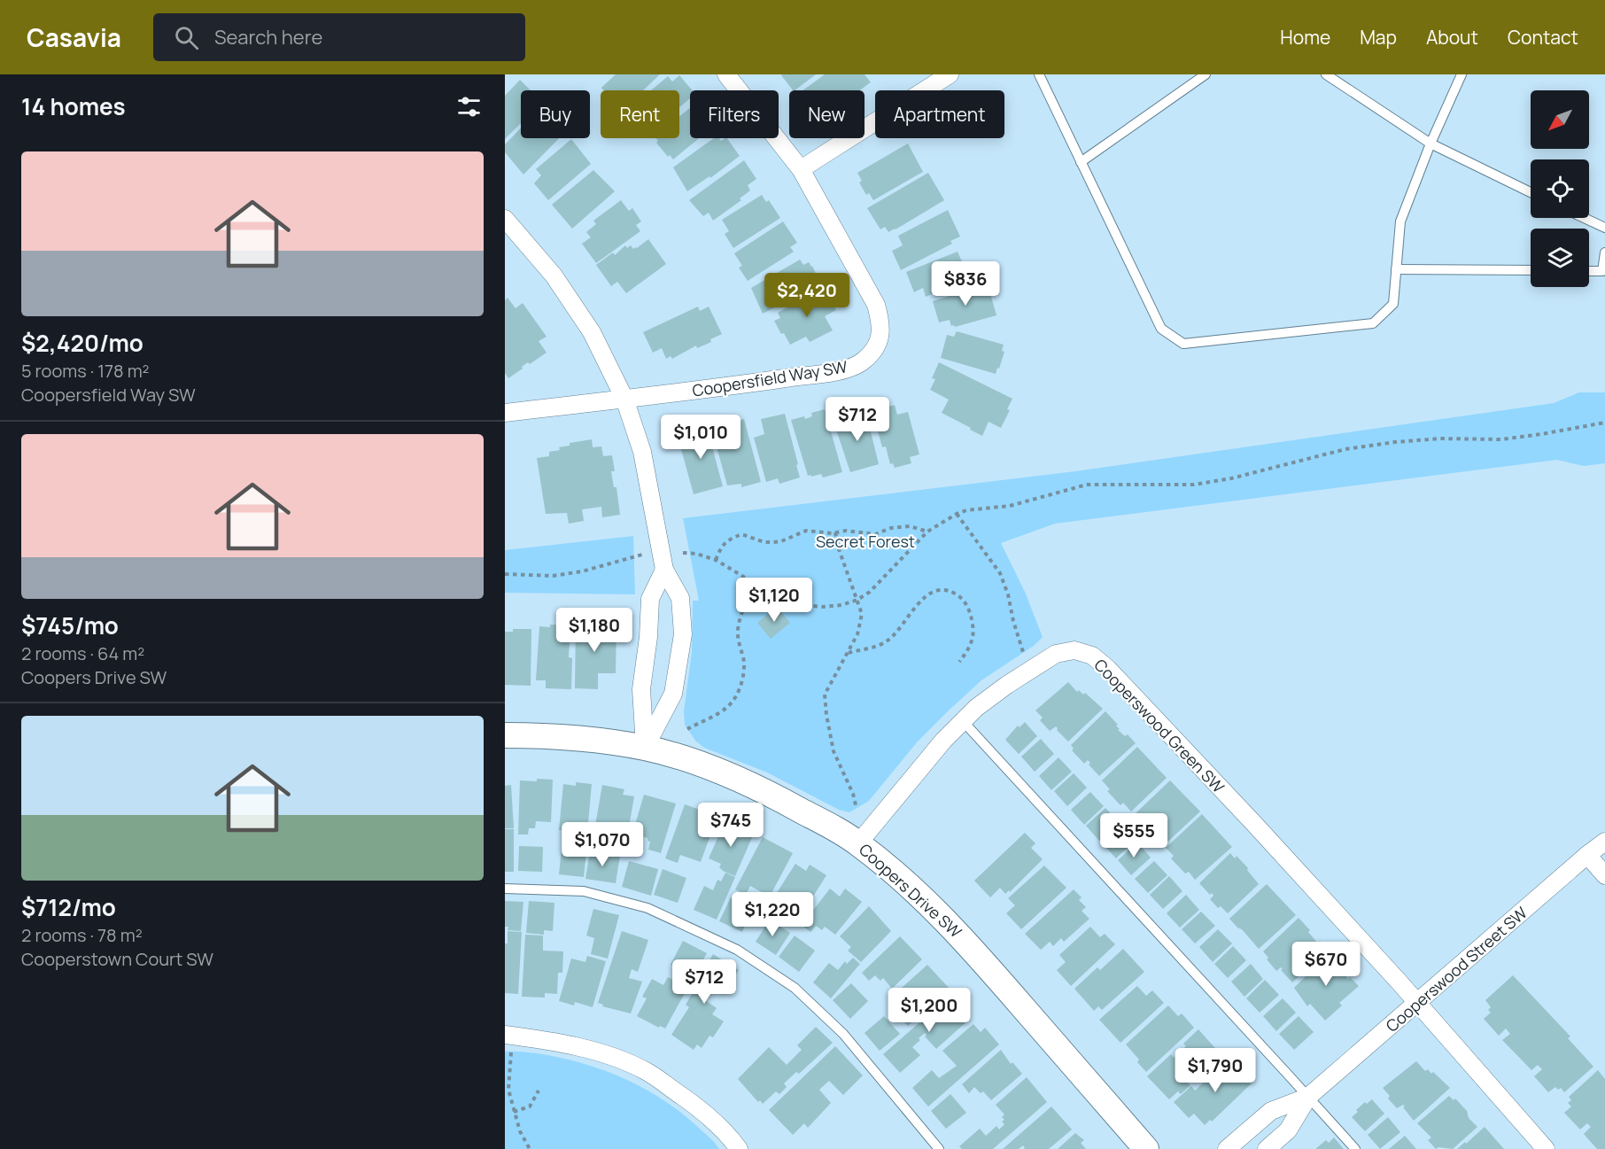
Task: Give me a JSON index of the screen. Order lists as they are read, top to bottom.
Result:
{
  "streets": {
    "street": [
      "Coopersfield Way SW",
      "Cooperswood Green SW",
      "Coopers Drive SW",
      "Cooperswood Street SW"
    ]
  },
  "crossings": [
    ["Cooperswood Green SW", "Coopers Drive SW"],
    ["Cooperswood Green SW", "Cooperswood Street SW"]
  ],
  "parks": ["Secret Forest"],
  "north": "bottom left",
  "page": {
    "header": "Casavia",
    "search": "Search here",
    "nav": [
      "Home",
      "Map",
      "About",
      "Contact"
    ],
    "heading": "14 homes",
    "chip": [
      "Buy",
      "Rent",
      "Filters",
      "New",
      "Apartment"
    ],
    "list": [
      {
        "name": "$2,420/mo",
        "note": "5 rooms · 178 m² · Coopersfield Way SW"
      },
      {
        "name": "$745/mo",
        "note": "2 rooms · 64 m² · Coopers Drive SW"
      },
      {
        "name": "$712/mo",
        "note": "2 rooms · 78 m² · Cooperstown Court SW"
      }
    ],
    "price": [
      "$836",
      "$2,420",
      "$712",
      "$1,010",
      "$1,120",
      "$1,180",
      "$745",
      "$555",
      "$1,070",
      "$1,220",
      "$670",
      "$712",
      "$1,200",
      "$1,790"
    ]
  }
}
